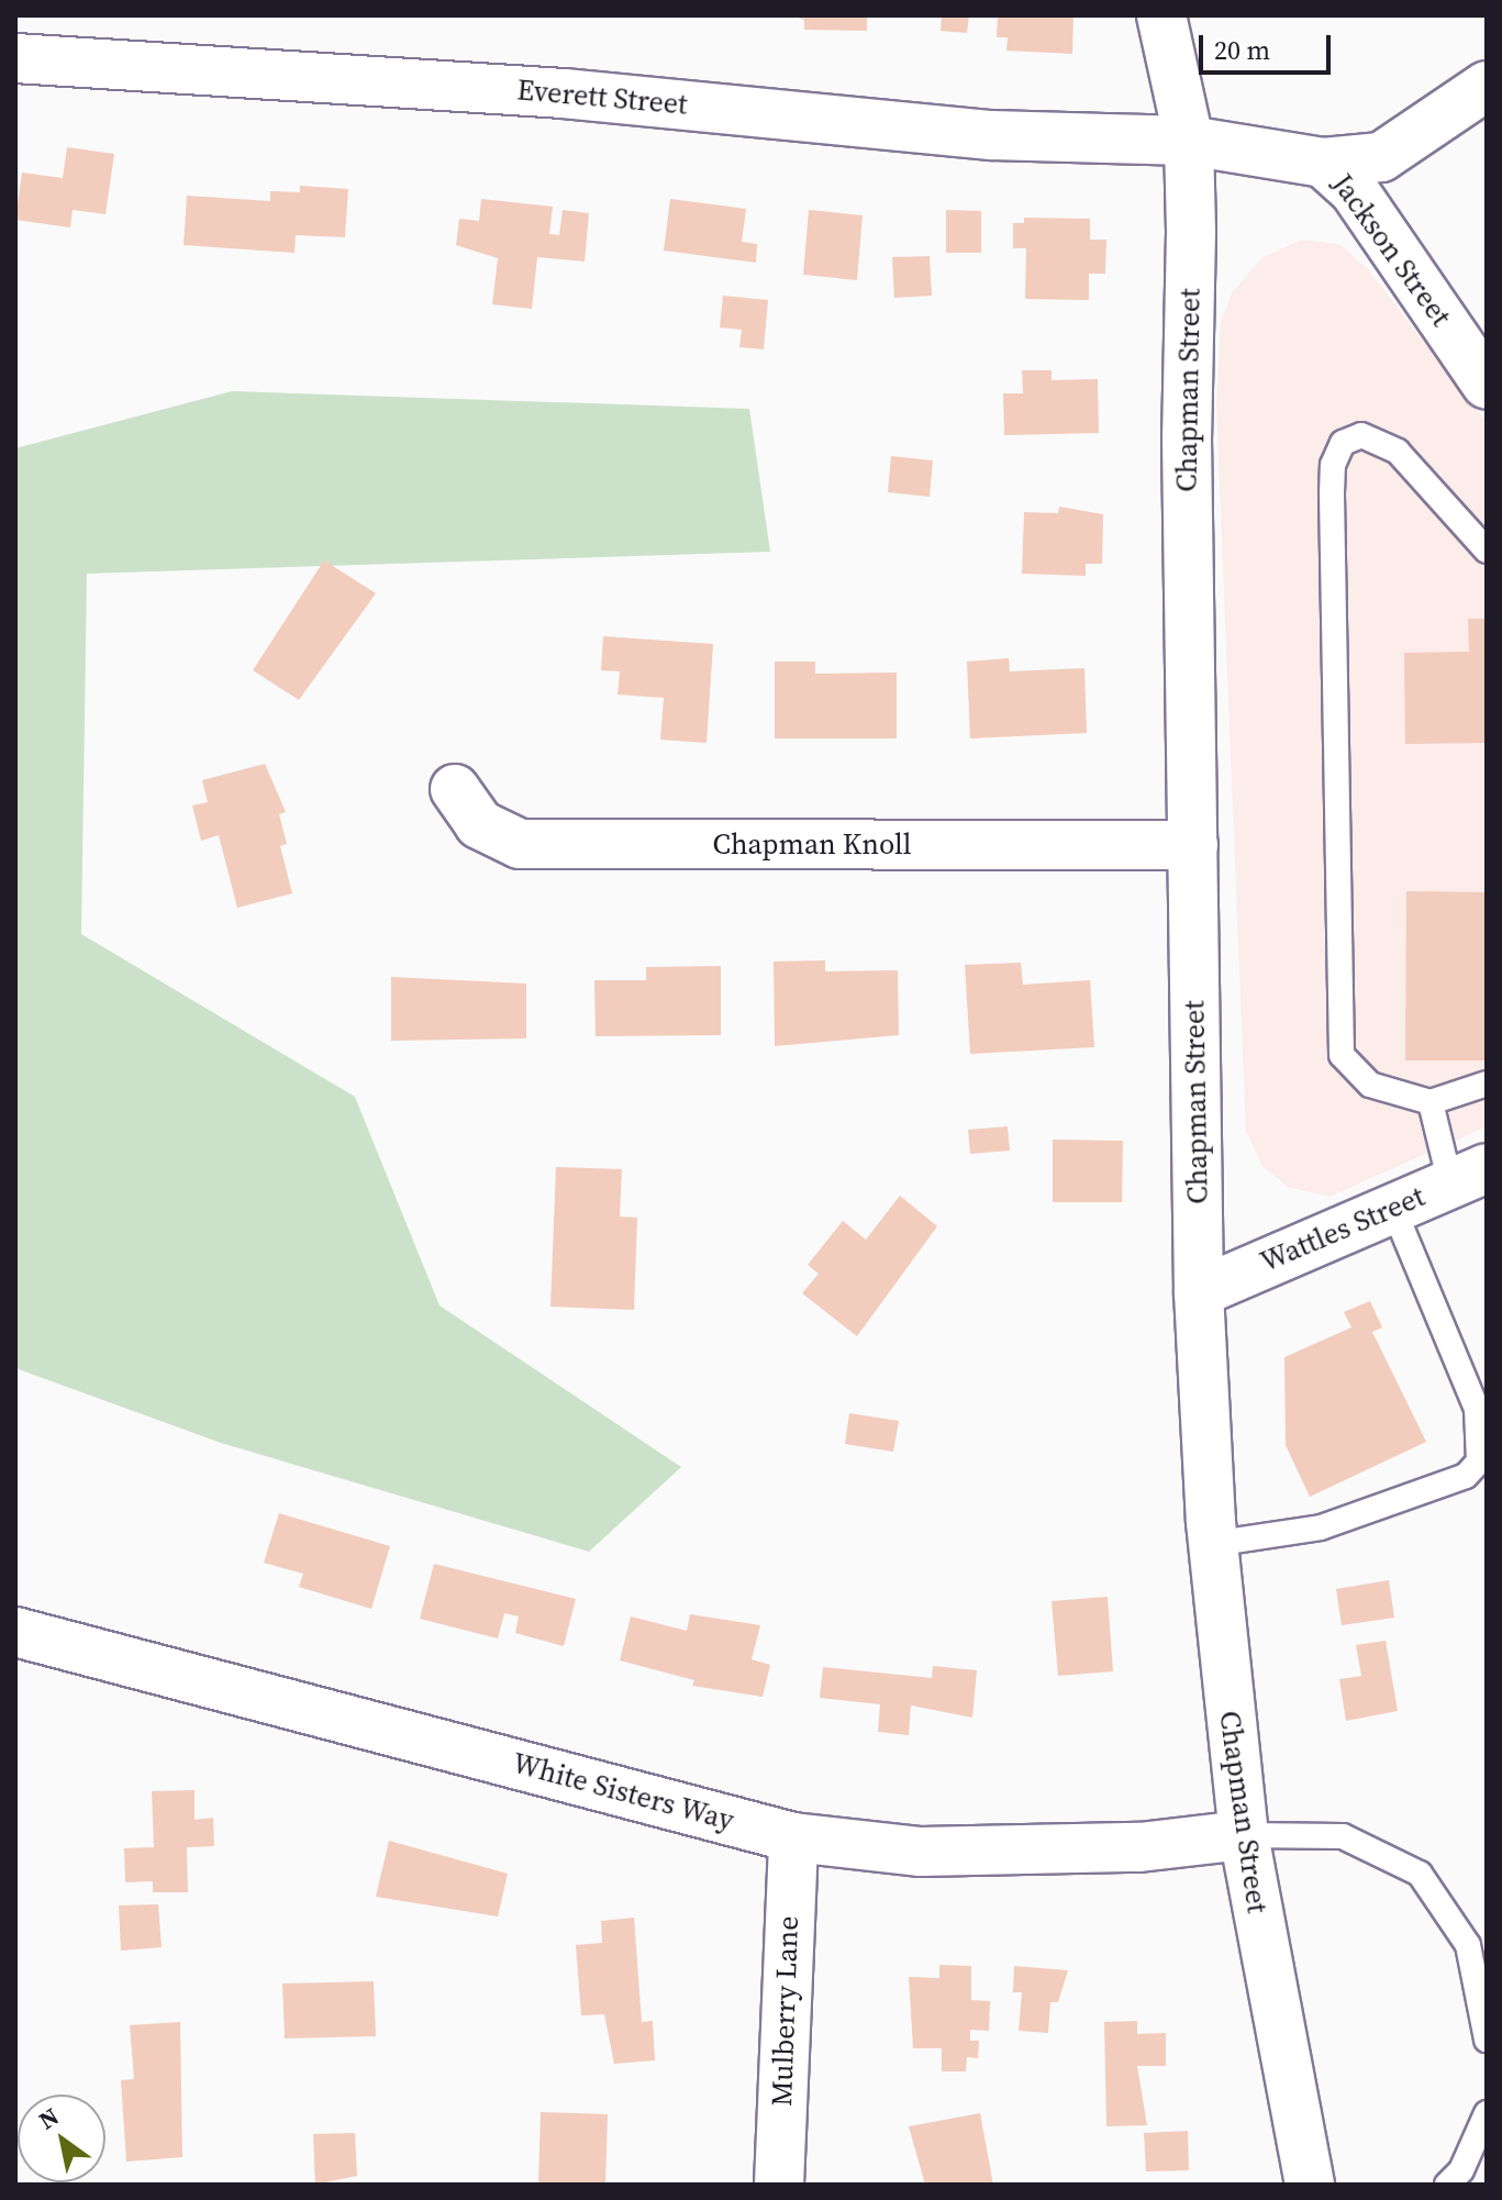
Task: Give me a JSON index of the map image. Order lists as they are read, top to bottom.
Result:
{
  "streets": {
    "street": [
      "Everett Street",
      "Jackson Street",
      "Chapman Street",
      "Chapman Knoll",
      "Wattles Street",
      "White Sisters Way",
      "Mulberry Lane"
    ]
  },
  "crossings": [
    ["Everett Street", "Jackson Street"],
    ["Everett Street", "Chapman Street"],
    ["Chapman Street", "Chapman Knoll"],
    ["Chapman Street", "Wattles Street"],
    ["Chapman Street", "White Sisters Way"],
    ["White Sisters Way", "Mulberry Lane"]
  ],
  "scale_bar": "20 m",
  "north": "top left"
}
